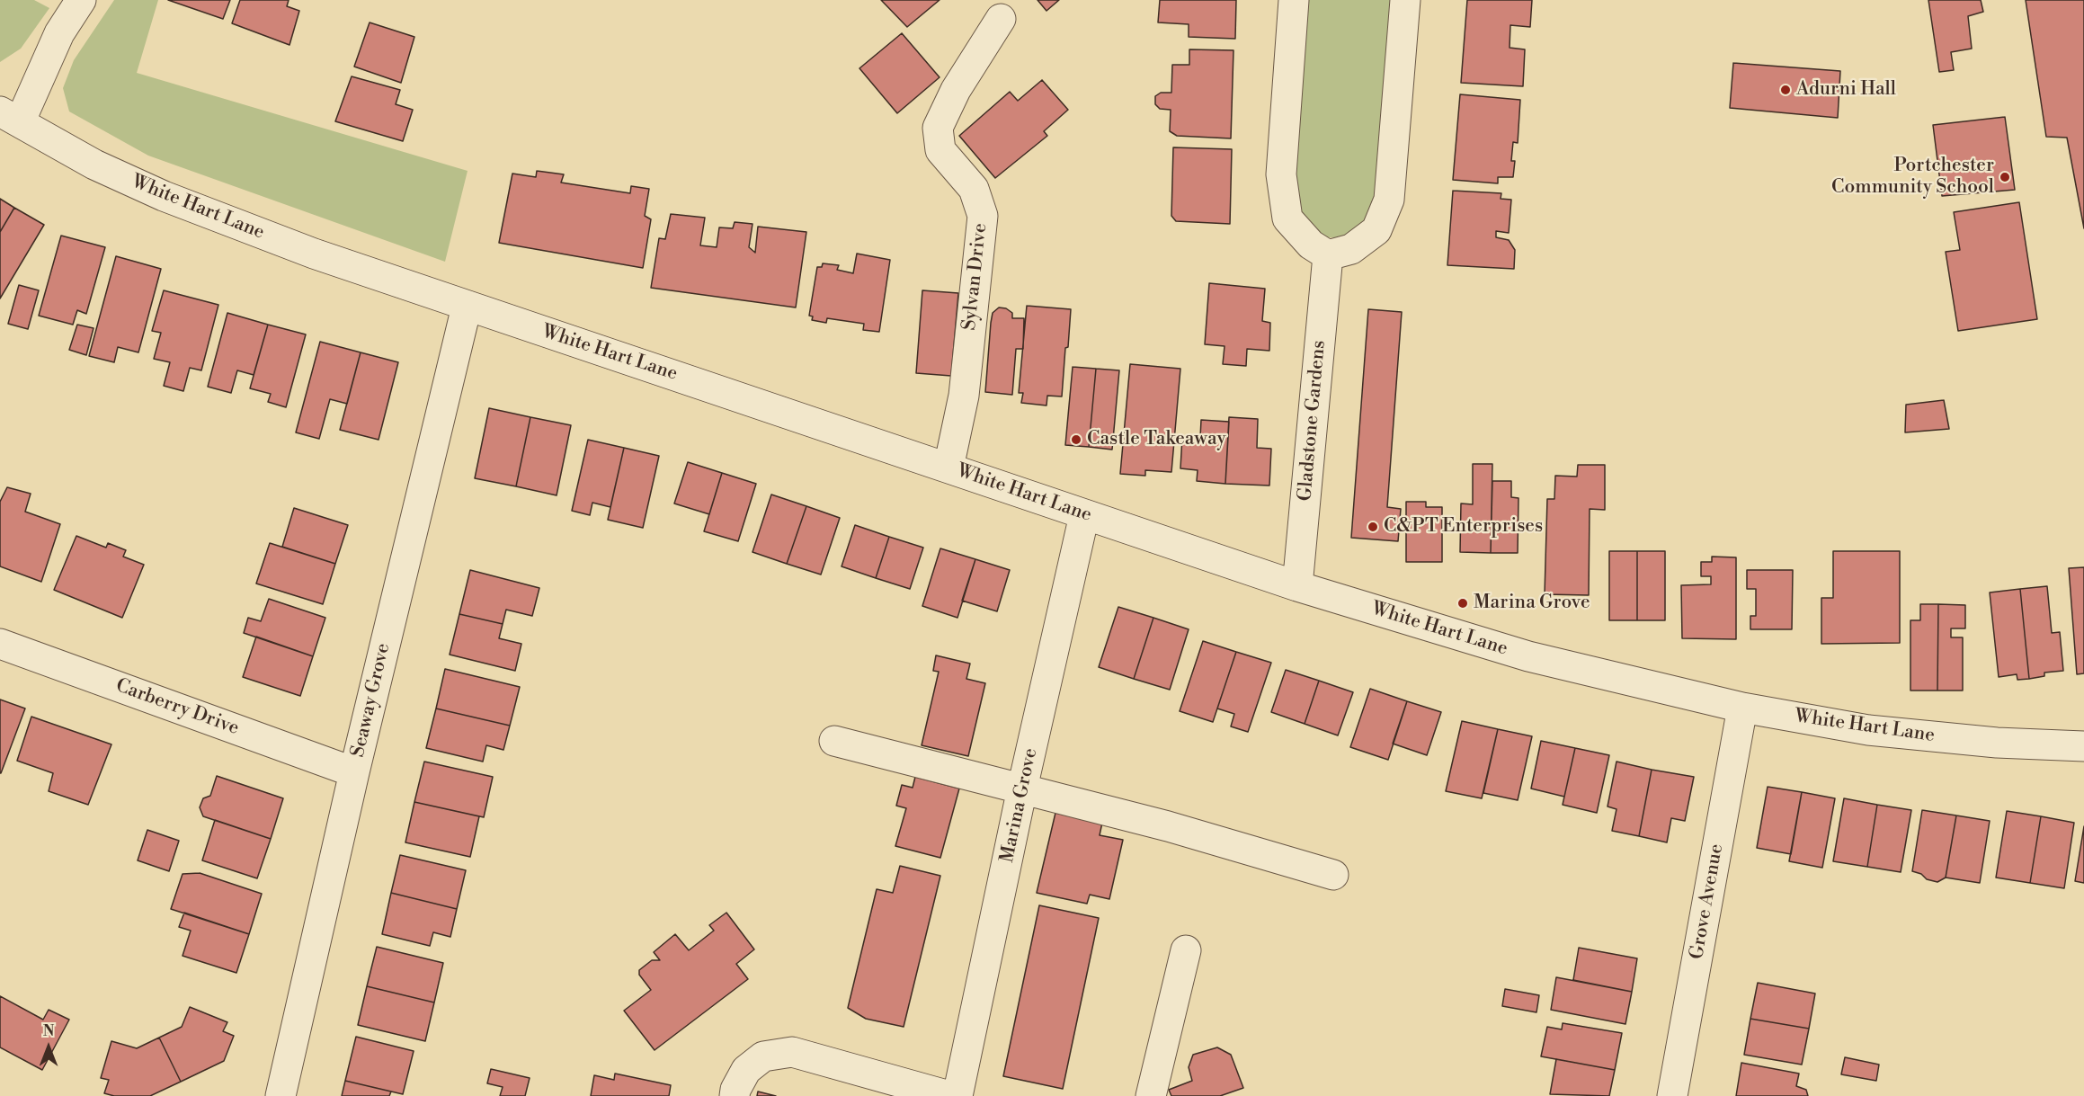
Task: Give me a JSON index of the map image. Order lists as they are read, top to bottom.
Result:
{
  "streets": {
    "street": [
      "White Hart Lane",
      "Sylvan Drive",
      "Gladstone Gardens",
      "Seaway Grove",
      "Carberry Drive",
      "Marina Grove",
      "Grove Avenue"
    ]
  },
  "crossings": [
    ["White Hart Lane", "Sylvan Drive"],
    ["White Hart Lane", "Gladstone Gardens"],
    ["White Hart Lane", "Seaway Grove"],
    ["White Hart Lane", "Marina Grove"],
    ["White Hart Lane", "Grove Avenue"],
    ["Seaway Grove", "Carberry Drive"]
  ],
  "places": [
    "Adurni Hall",
    "Portchester Community School",
    "Castle Takeaway",
    "C&PT Enterprises",
    "Marina Grove"
  ],
  "north": "top"
}
